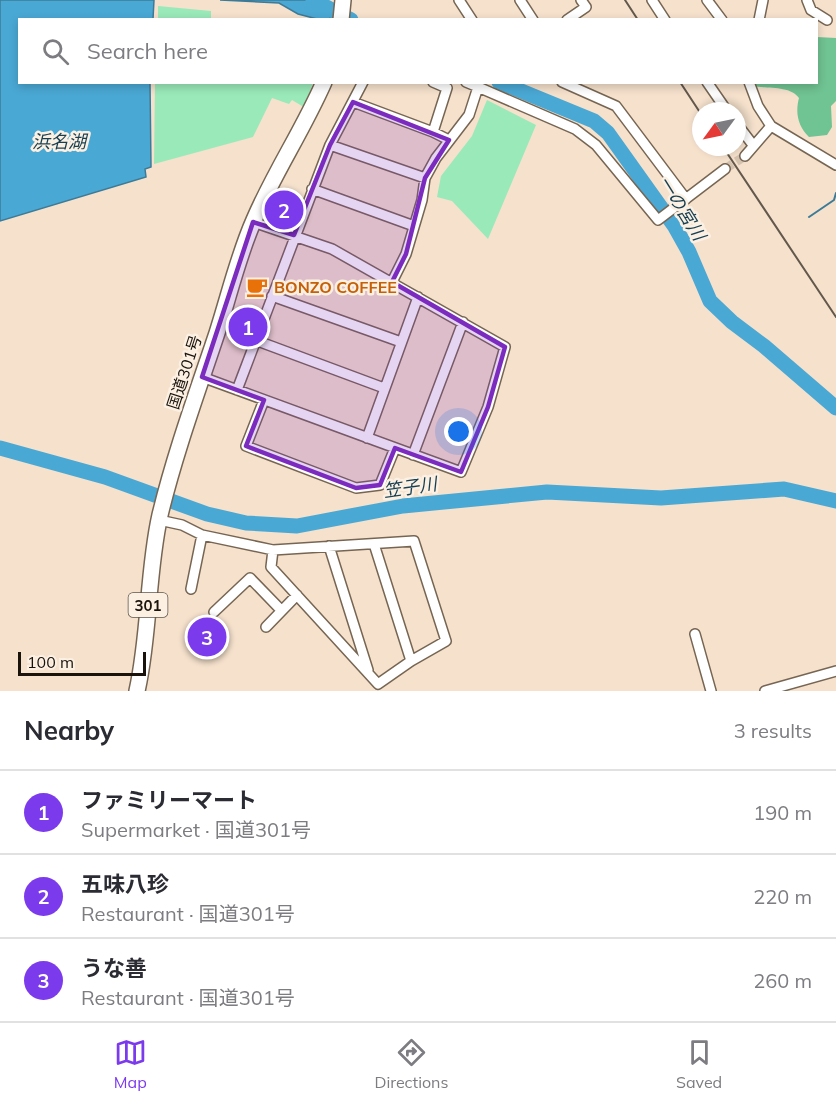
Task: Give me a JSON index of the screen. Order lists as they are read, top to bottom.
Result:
{
  "streets": {
    "highway": ["国道301号", "301"]
  },
  "water": ["浜名湖", "一の宮川", "笠子川"],
  "places": {
    "cafe": ["BONZO COFFEE"]
  },
  "scale_bar": "100 m",
  "north": "bottom left",
  "page": {
    "search": "Search here",
    "pins": ["2", "1", "3"],
    "scale": "100 m",
    "heading": ["Nearby", "3 results"],
    "list": [
      {
        "mark": "1",
        "name": "ファミリーマート",
        "note": "Supermarket · 国道301号",
        "value": "190 m"
      },
      {
        "mark": "2",
        "name": "五味八珍",
        "note": "Restaurant · 国道301号",
        "value": "220 m"
      },
      {
        "mark": "3",
        "name": "うな善",
        "note": "Restaurant · 国道301号",
        "value": "260 m"
      }
    ],
    "nav": ["Map", "Directions", "Saved"]
  }
}
